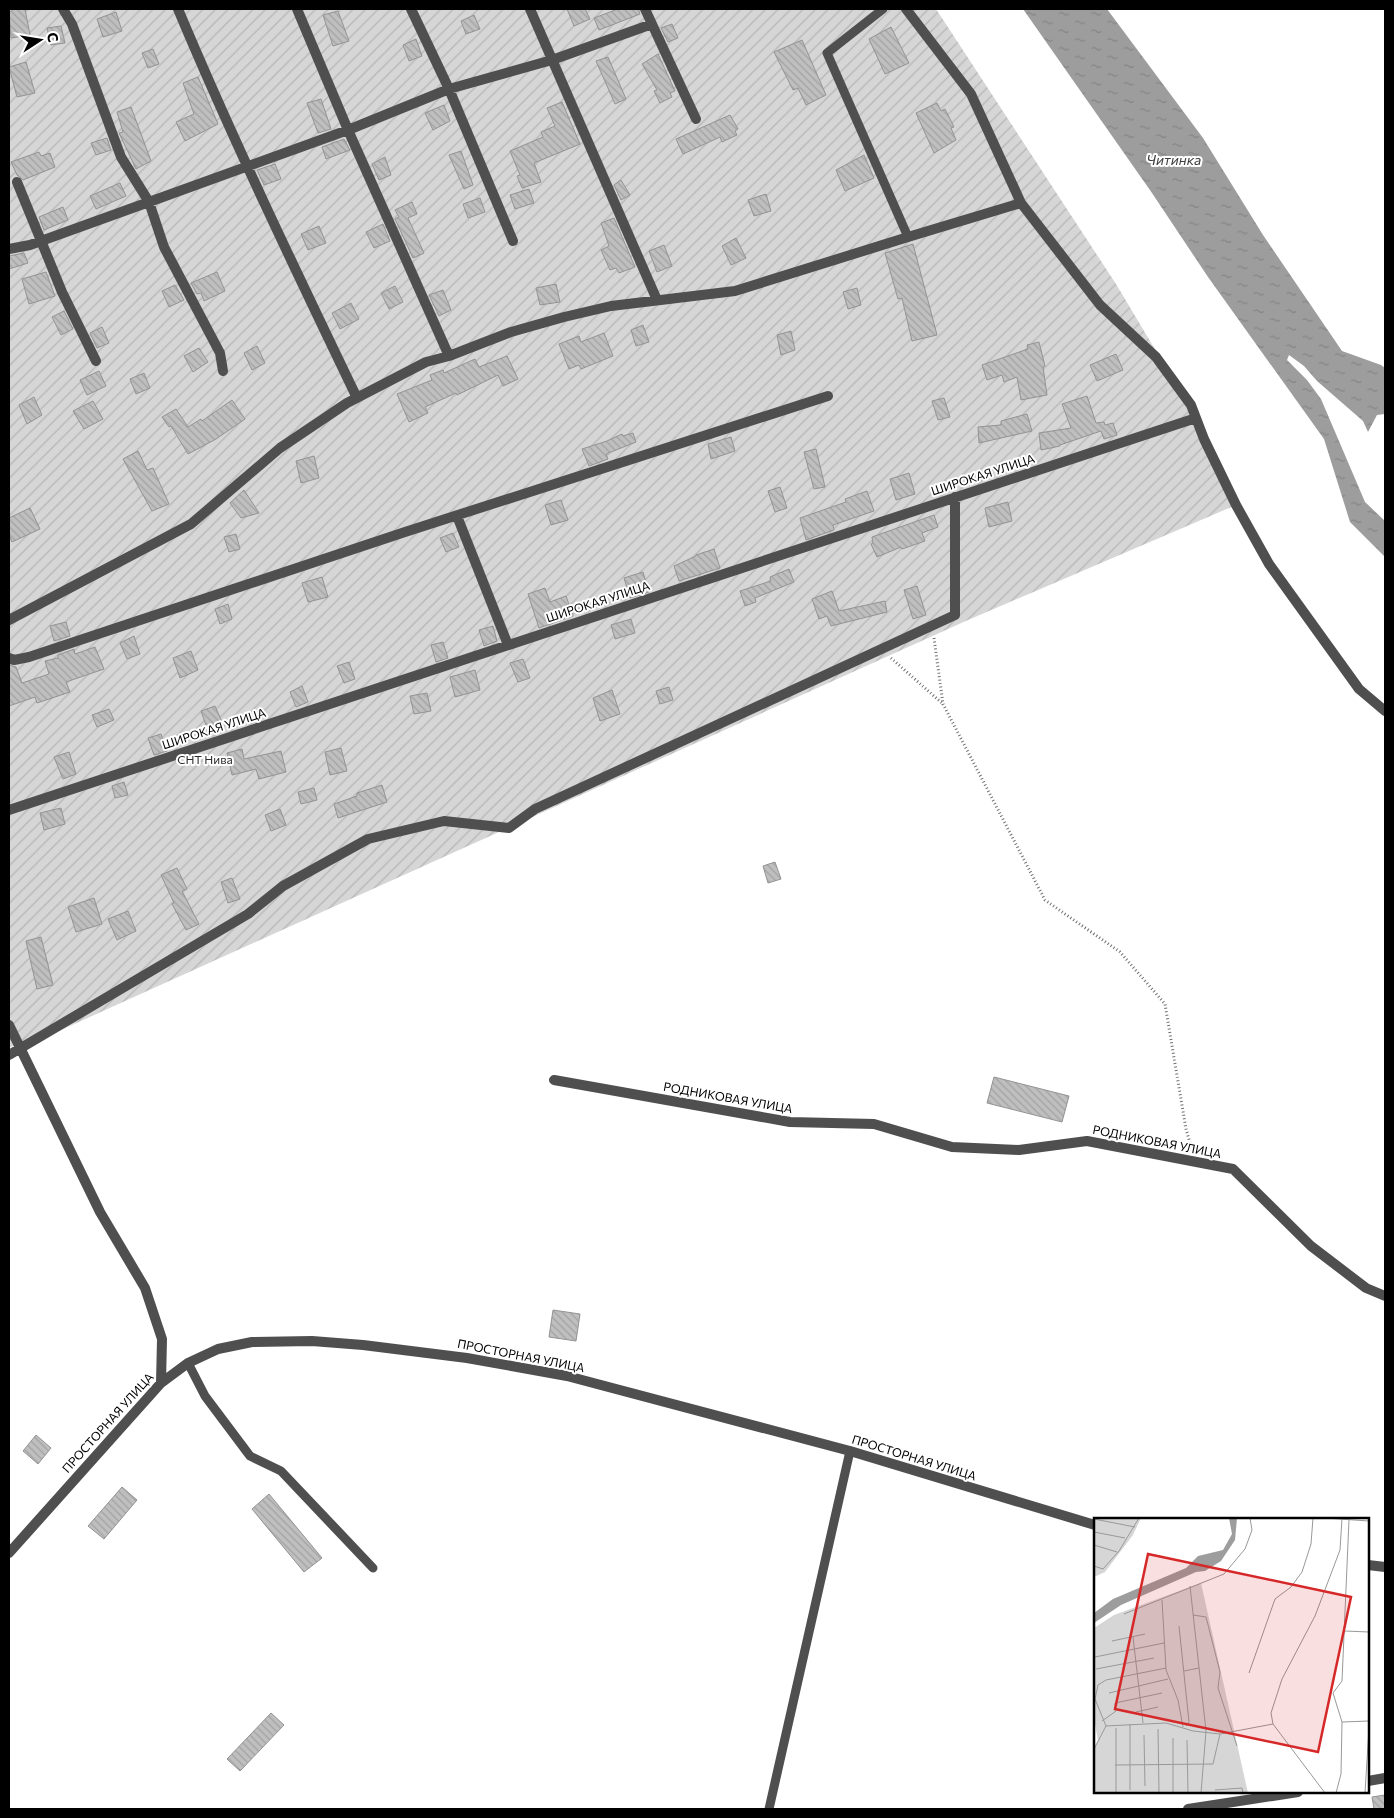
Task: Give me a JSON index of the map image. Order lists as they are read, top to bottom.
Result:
{
  "streets": {
    "street": ["ШИРОКАЯ УЛИЦА", "РОДНИКОВАЯ УЛИЦА", "ПРОСТОРНАЯ УЛИЦА"]
  },
  "water": ["Читинка"],
  "parks": ["СНТ Нива"],
  "north": "right"
}
